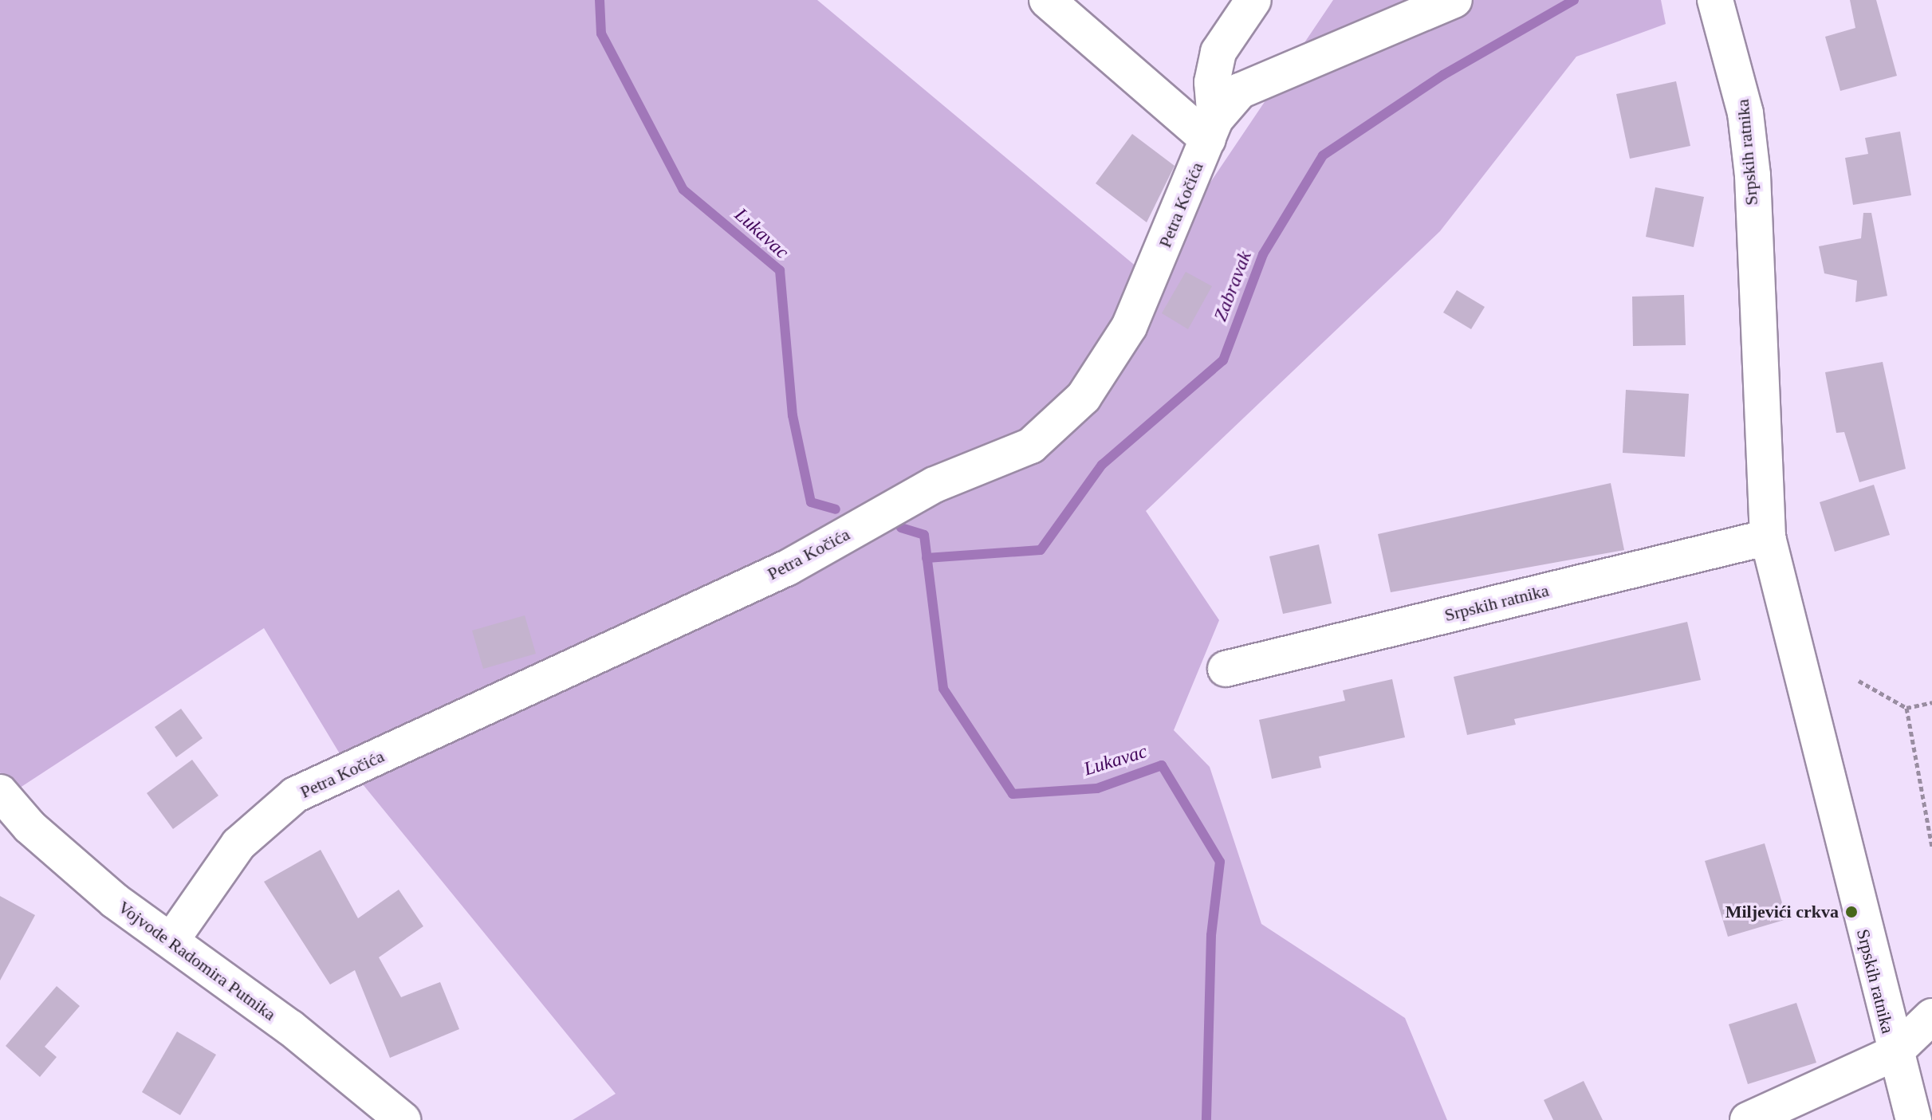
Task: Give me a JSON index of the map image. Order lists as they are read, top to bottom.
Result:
{
  "streets": {
    "street": ["Srpskih ratnika", "Petra Kočića", "Vojvode Radomira Putnika"]
  },
  "crossings": [
    ["Petra Kočića", "Vojvode Radomira Putnika"]
  ],
  "water": ["Lukavac", "Zabravak"],
  "places": ["Miljevići crkva"]
}
